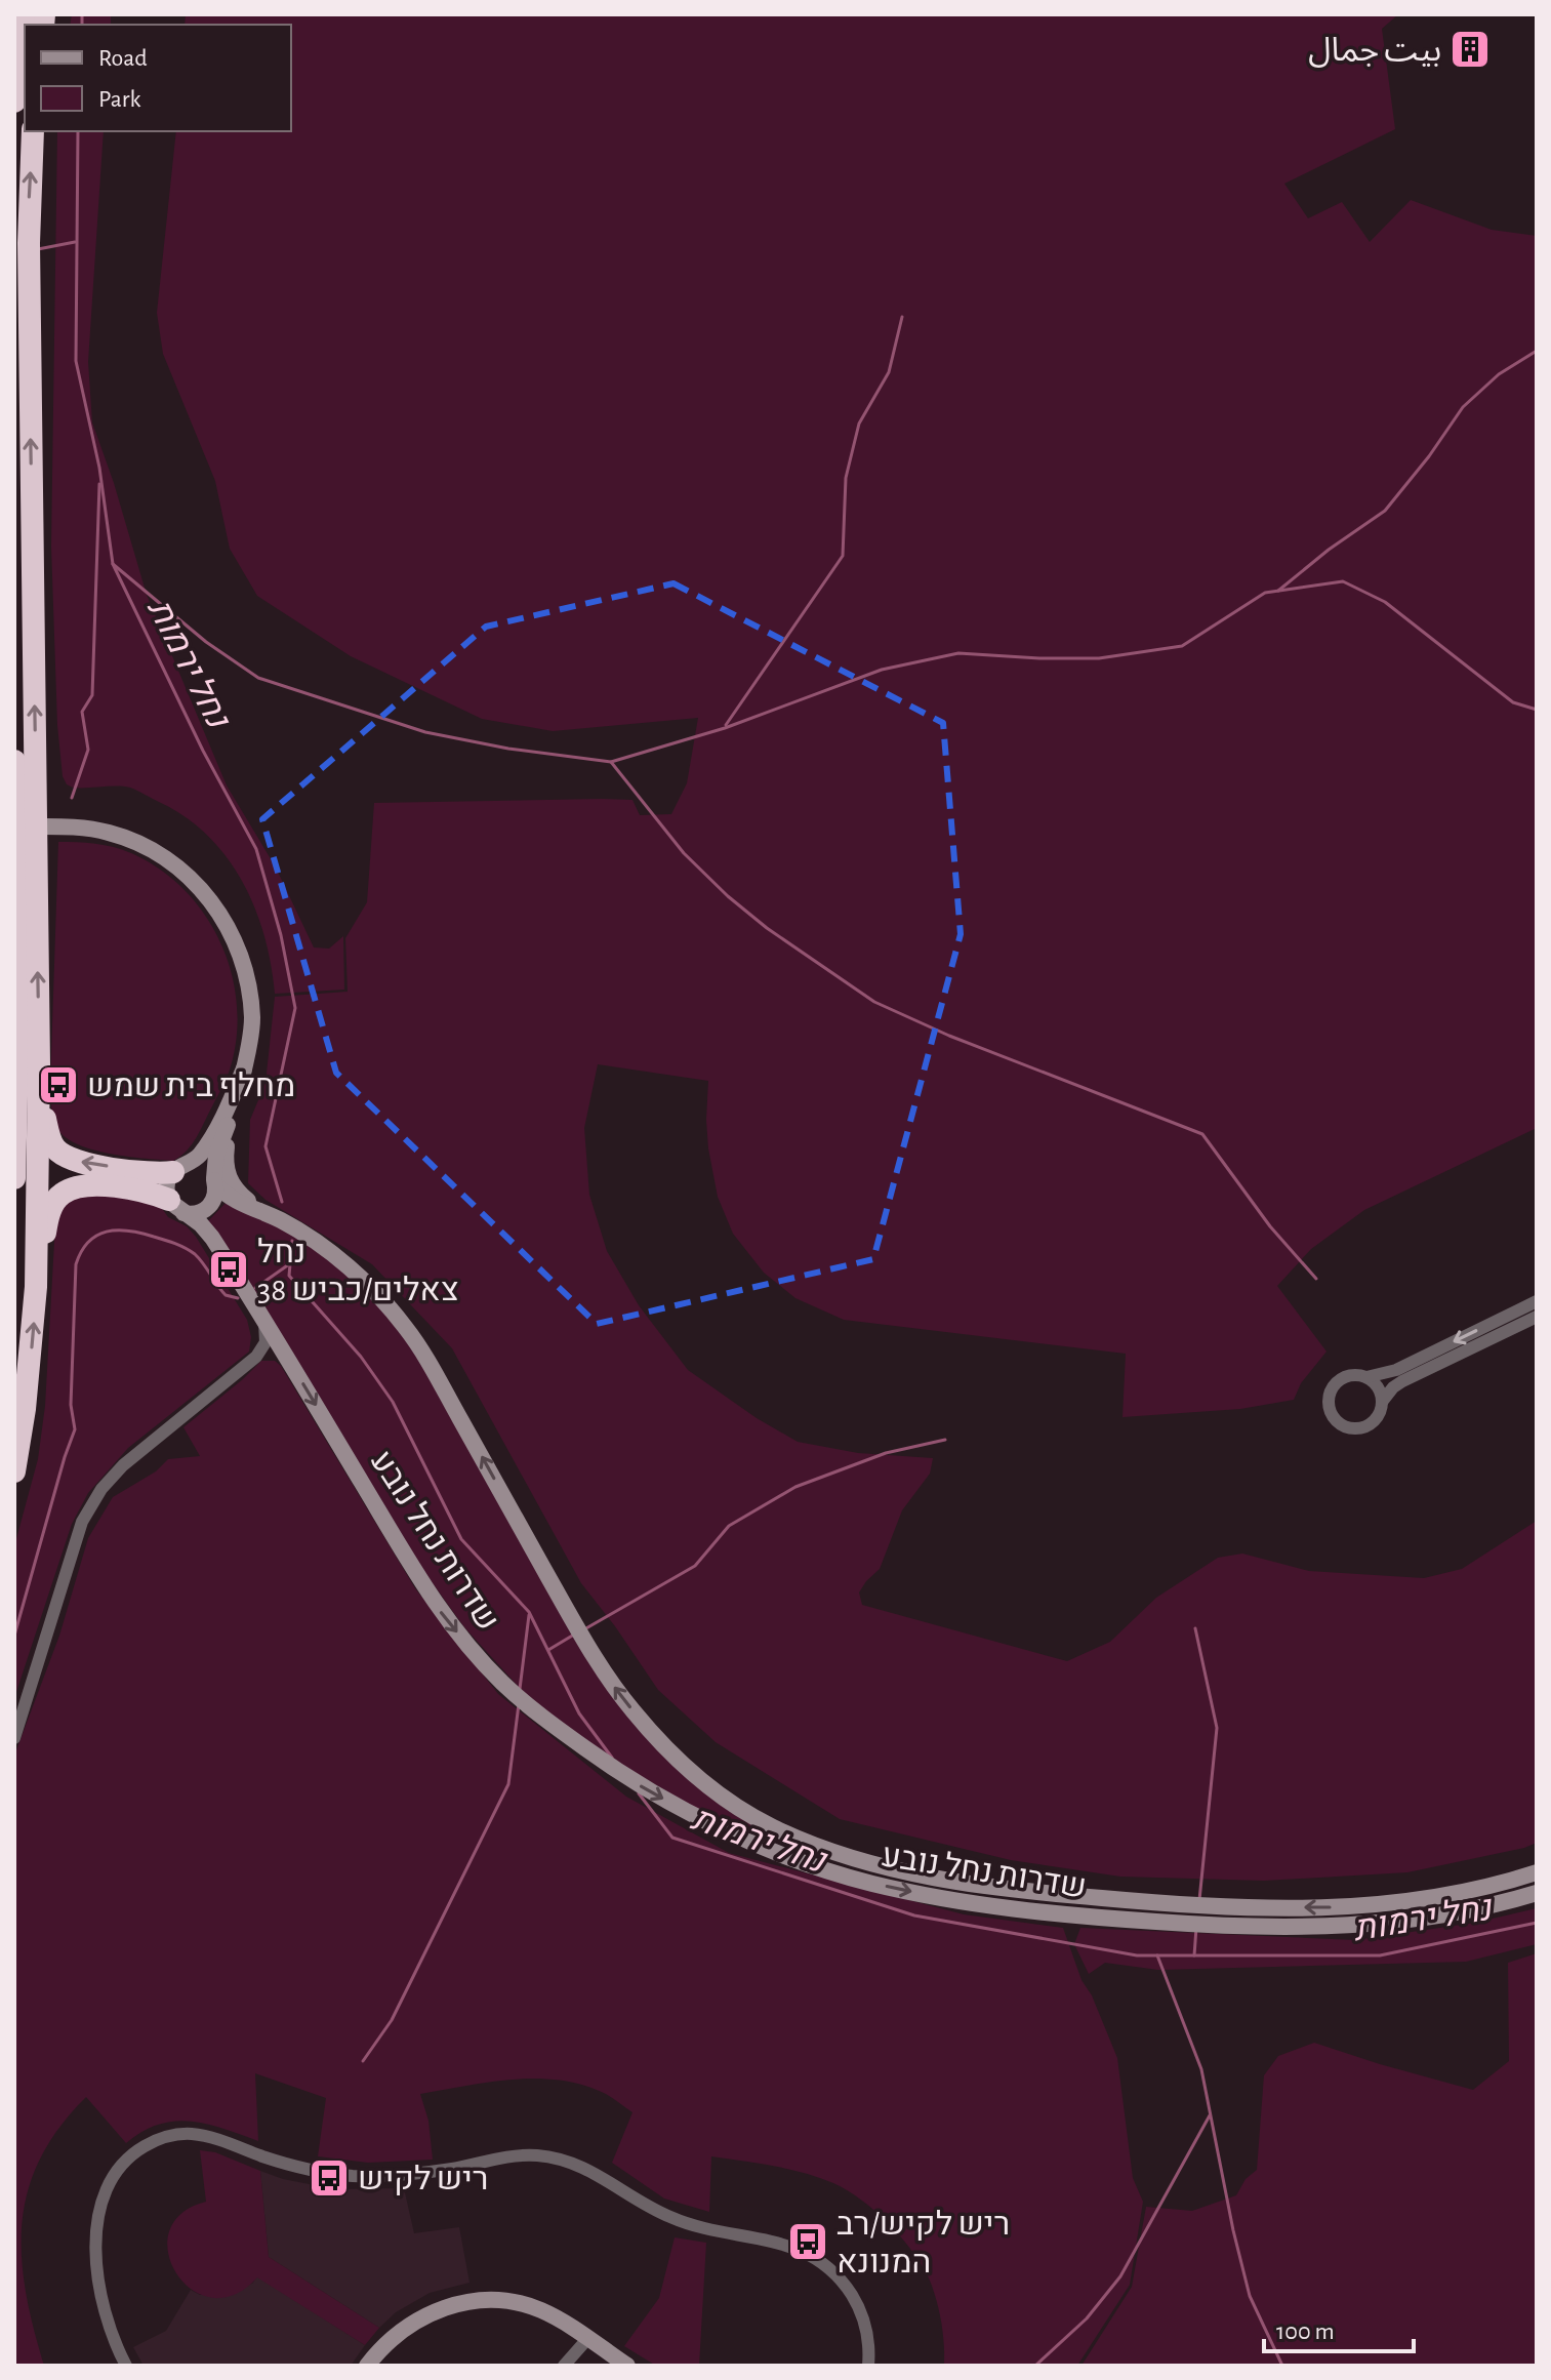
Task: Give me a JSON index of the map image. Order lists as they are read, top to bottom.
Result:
{
  "streets": {
    "main road": ["שדרות נחל נובע"]
  },
  "water": ["נחל ירמות"],
  "places": {
    "building": ["بيت جمال"],
    "bus stop": [
      "מחלף בית שמש",
      "נחל צאלים/כביש 38",
      "ריש לקיש",
      "ריש לקיש/רב המנונא"
    ]
  },
  "legend": ["Road", "Park"],
  "scale_bar": "100 m"
}
